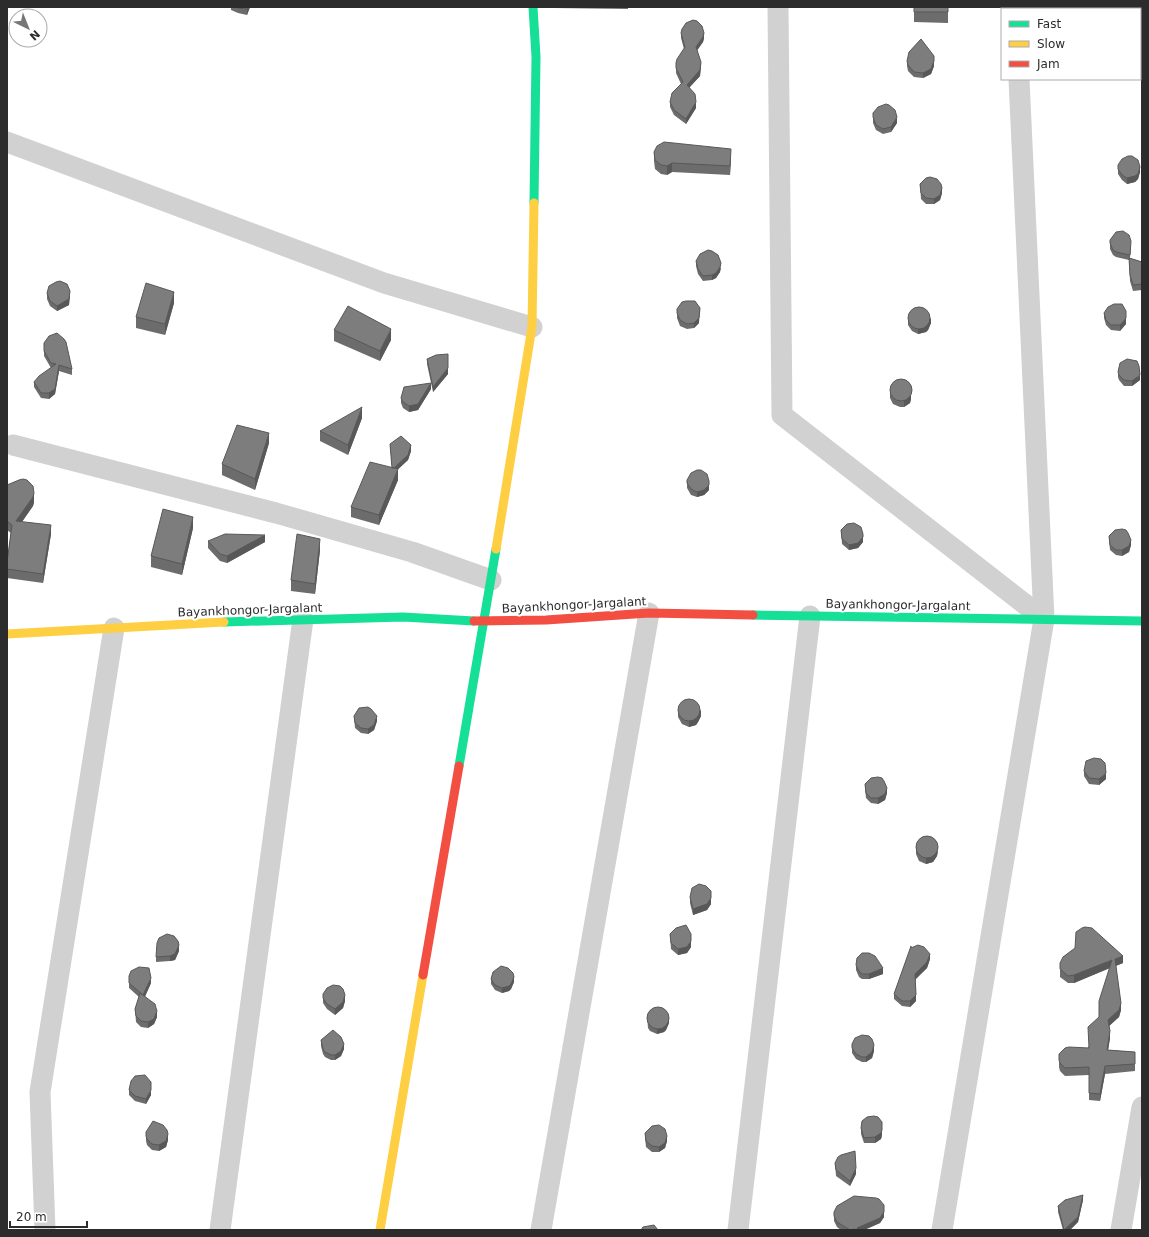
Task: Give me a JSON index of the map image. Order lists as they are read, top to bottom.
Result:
{
  "streets": {
    "street": ["Bayankhongor-Jargalant"]
  },
  "legend": ["Fast", "Slow", "Jam"],
  "scale_bar": "20 m",
  "north": "bottom right"
}
